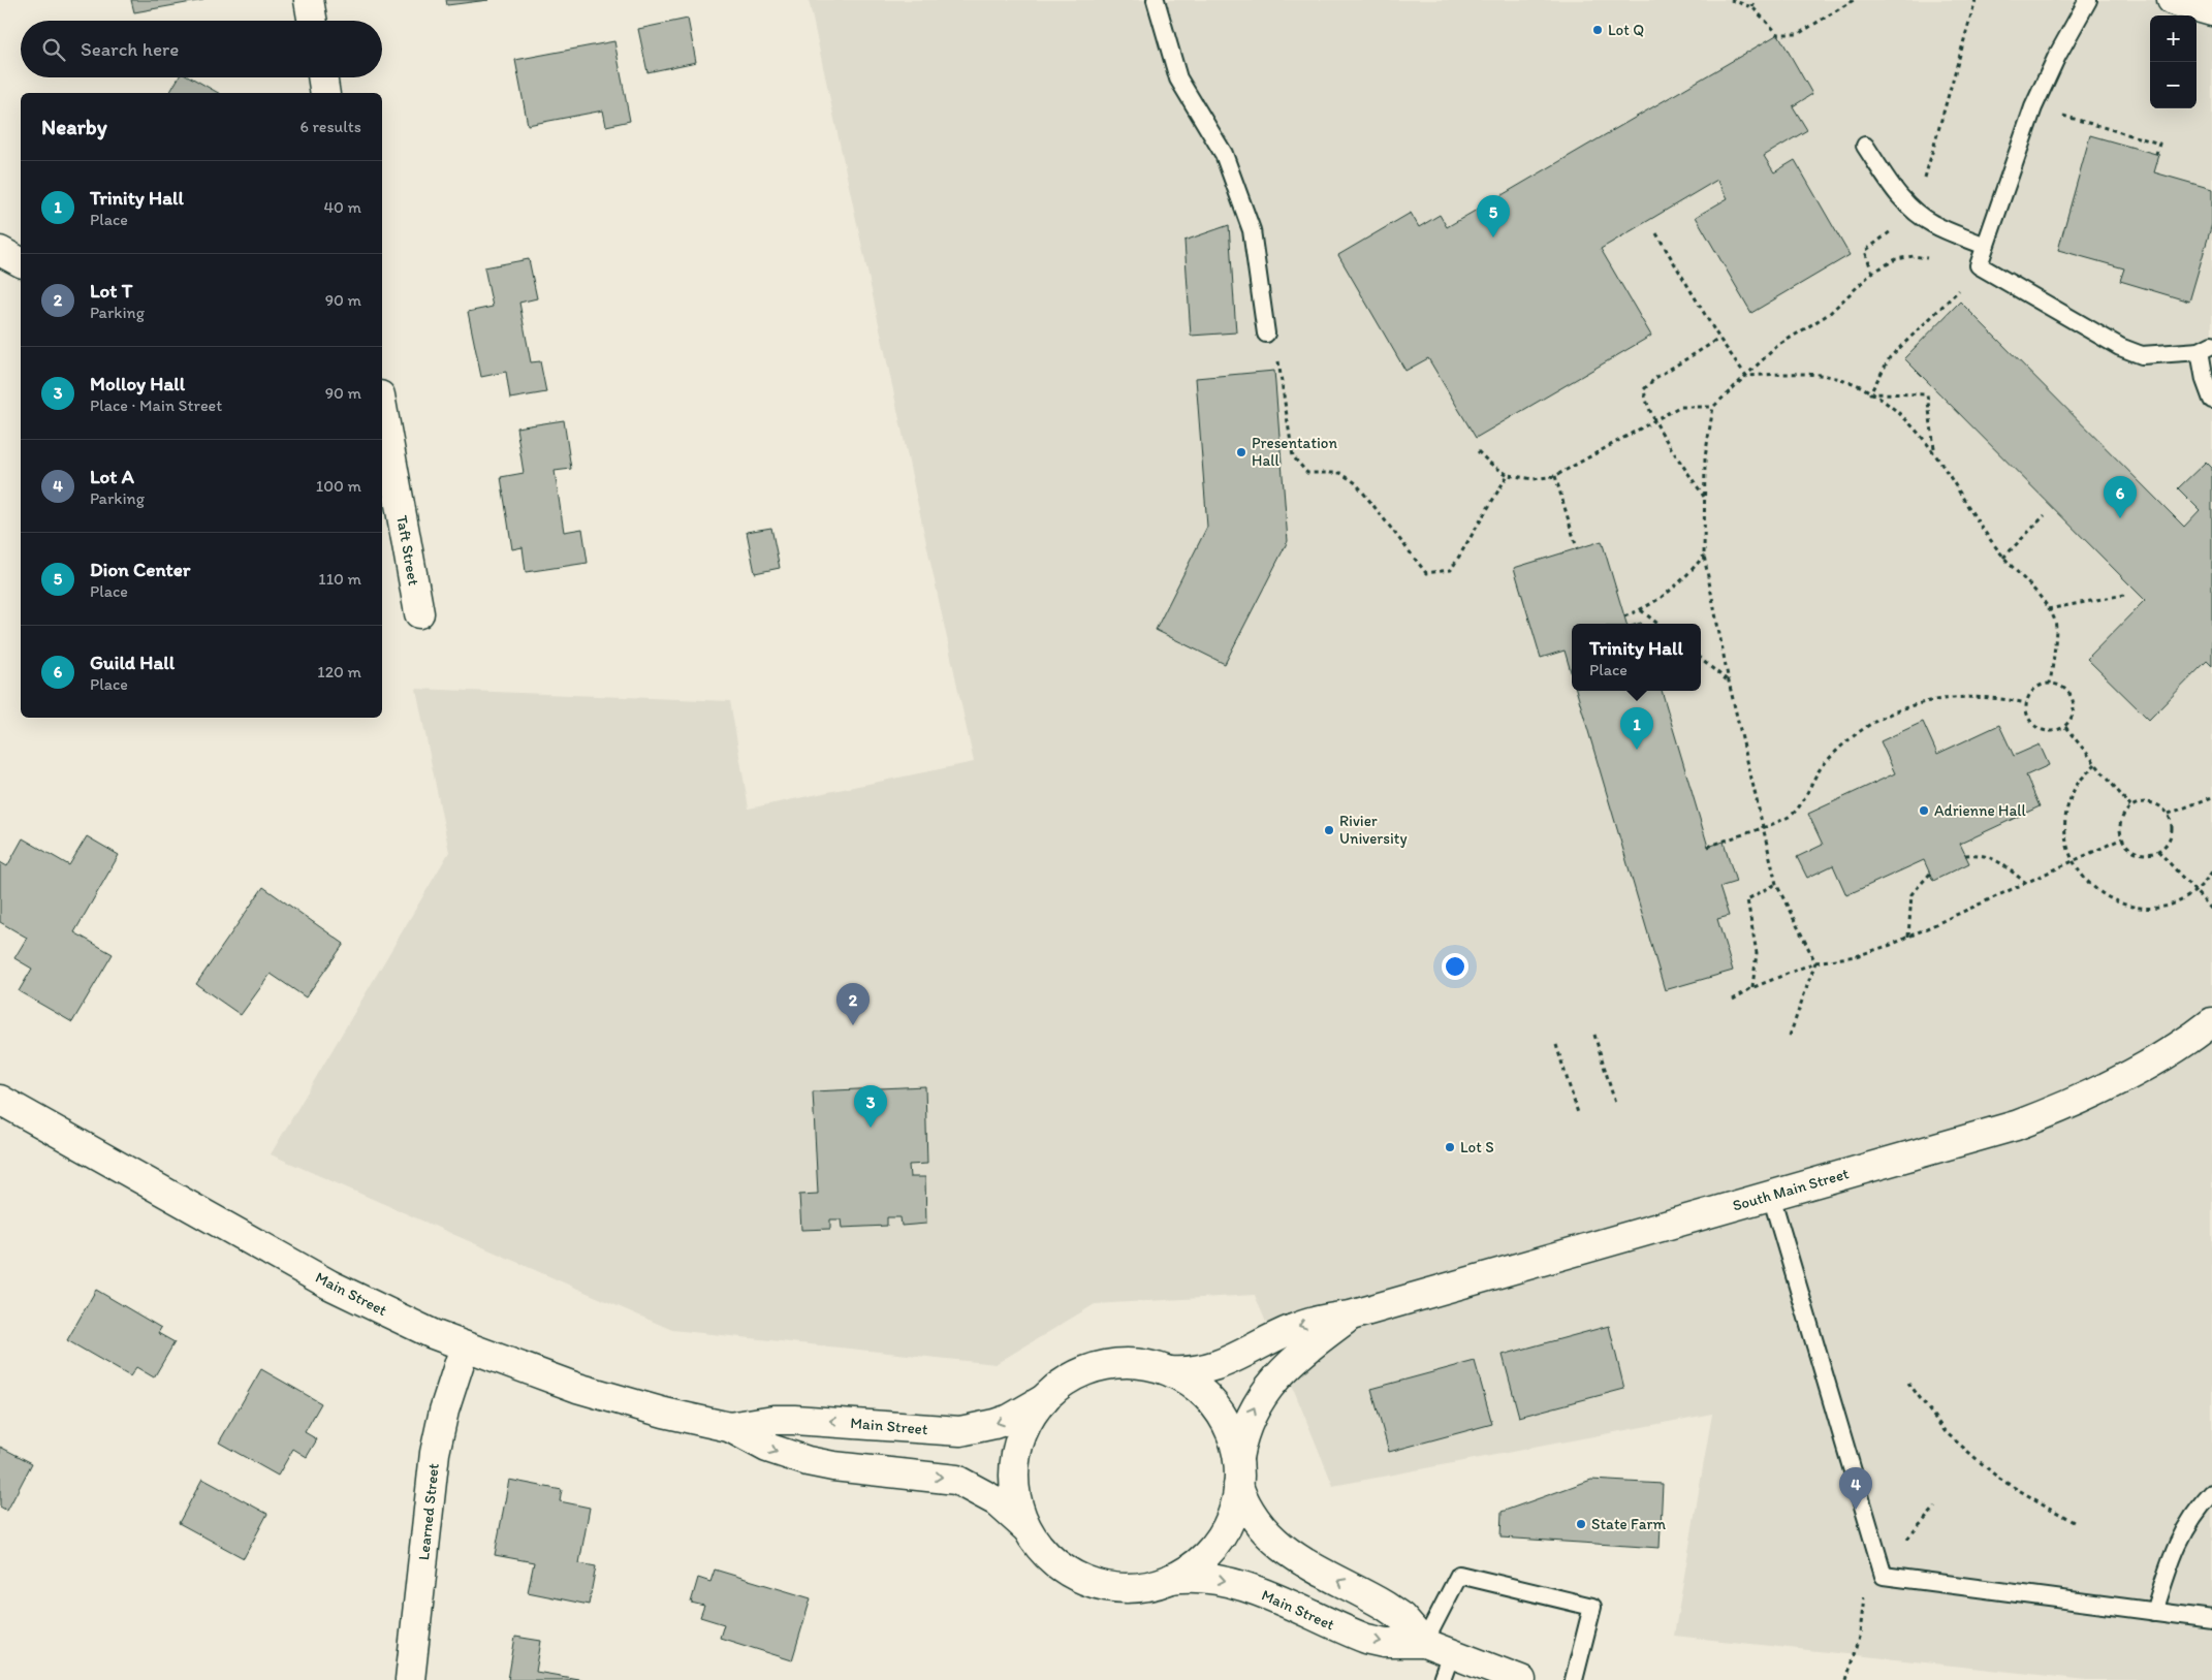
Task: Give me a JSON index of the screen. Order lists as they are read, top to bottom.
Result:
{
  "streets": {
    "main road": [
      "Taft Street",
      "South Main Street",
      "Main Street",
      "Learned Street"
    ]
  },
  "crossings": [
    ["Main Street", "Learned Street"]
  ],
  "places": [
    "Lot Q",
    "Presentation Hall",
    "Adrienne Hall",
    "Rivier University",
    "Lot S",
    "State Farm"
  ],
  "page": {
    "map_buttons": ["+", "−"],
    "search": "Search here",
    "heading": ["Nearby", "6 results"],
    "list": [
      {
        "mark": "1",
        "name": "Trinity Hall",
        "note": "Place",
        "value": "40 m"
      },
      {
        "mark": "2",
        "name": "Lot T",
        "note": "Parking",
        "value": "90 m"
      },
      {
        "mark": "3",
        "name": "Molloy Hall",
        "note": "Place · Main Street",
        "value": "90 m"
      },
      {
        "mark": "4",
        "name": "Lot A",
        "note": "Parking",
        "value": "100 m"
      },
      {
        "mark": "5",
        "name": "Dion Center",
        "note": "Place",
        "value": "110 m"
      },
      {
        "mark": "6",
        "name": "Guild Hall",
        "note": "Place",
        "value": "120 m"
      }
    ],
    "pins": [
      "5",
      "6",
      "1",
      "2",
      "3",
      "4"
    ],
    "popup": ["Trinity Hall", "Place"]
  }
}
